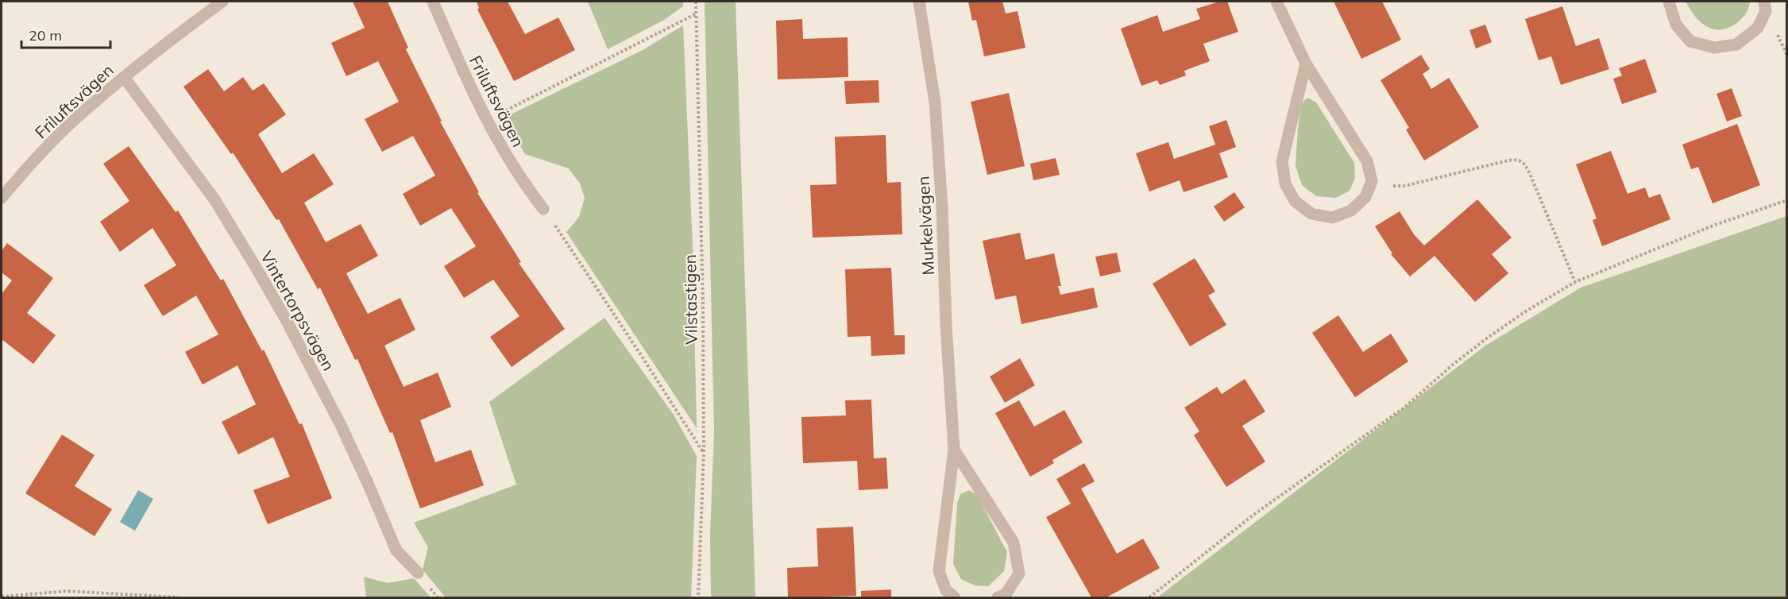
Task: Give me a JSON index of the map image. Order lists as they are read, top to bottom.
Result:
{
  "streets": {
    "street": ["Friluftsvägen", "Murkelvägen", "Vintertorpsvägen"],
    "path": ["Vilstastigen"]
  },
  "crossings": [
    ["Friluftsvägen", "Vintertorpsvägen"]
  ],
  "scale_bar": "20 m"
}
